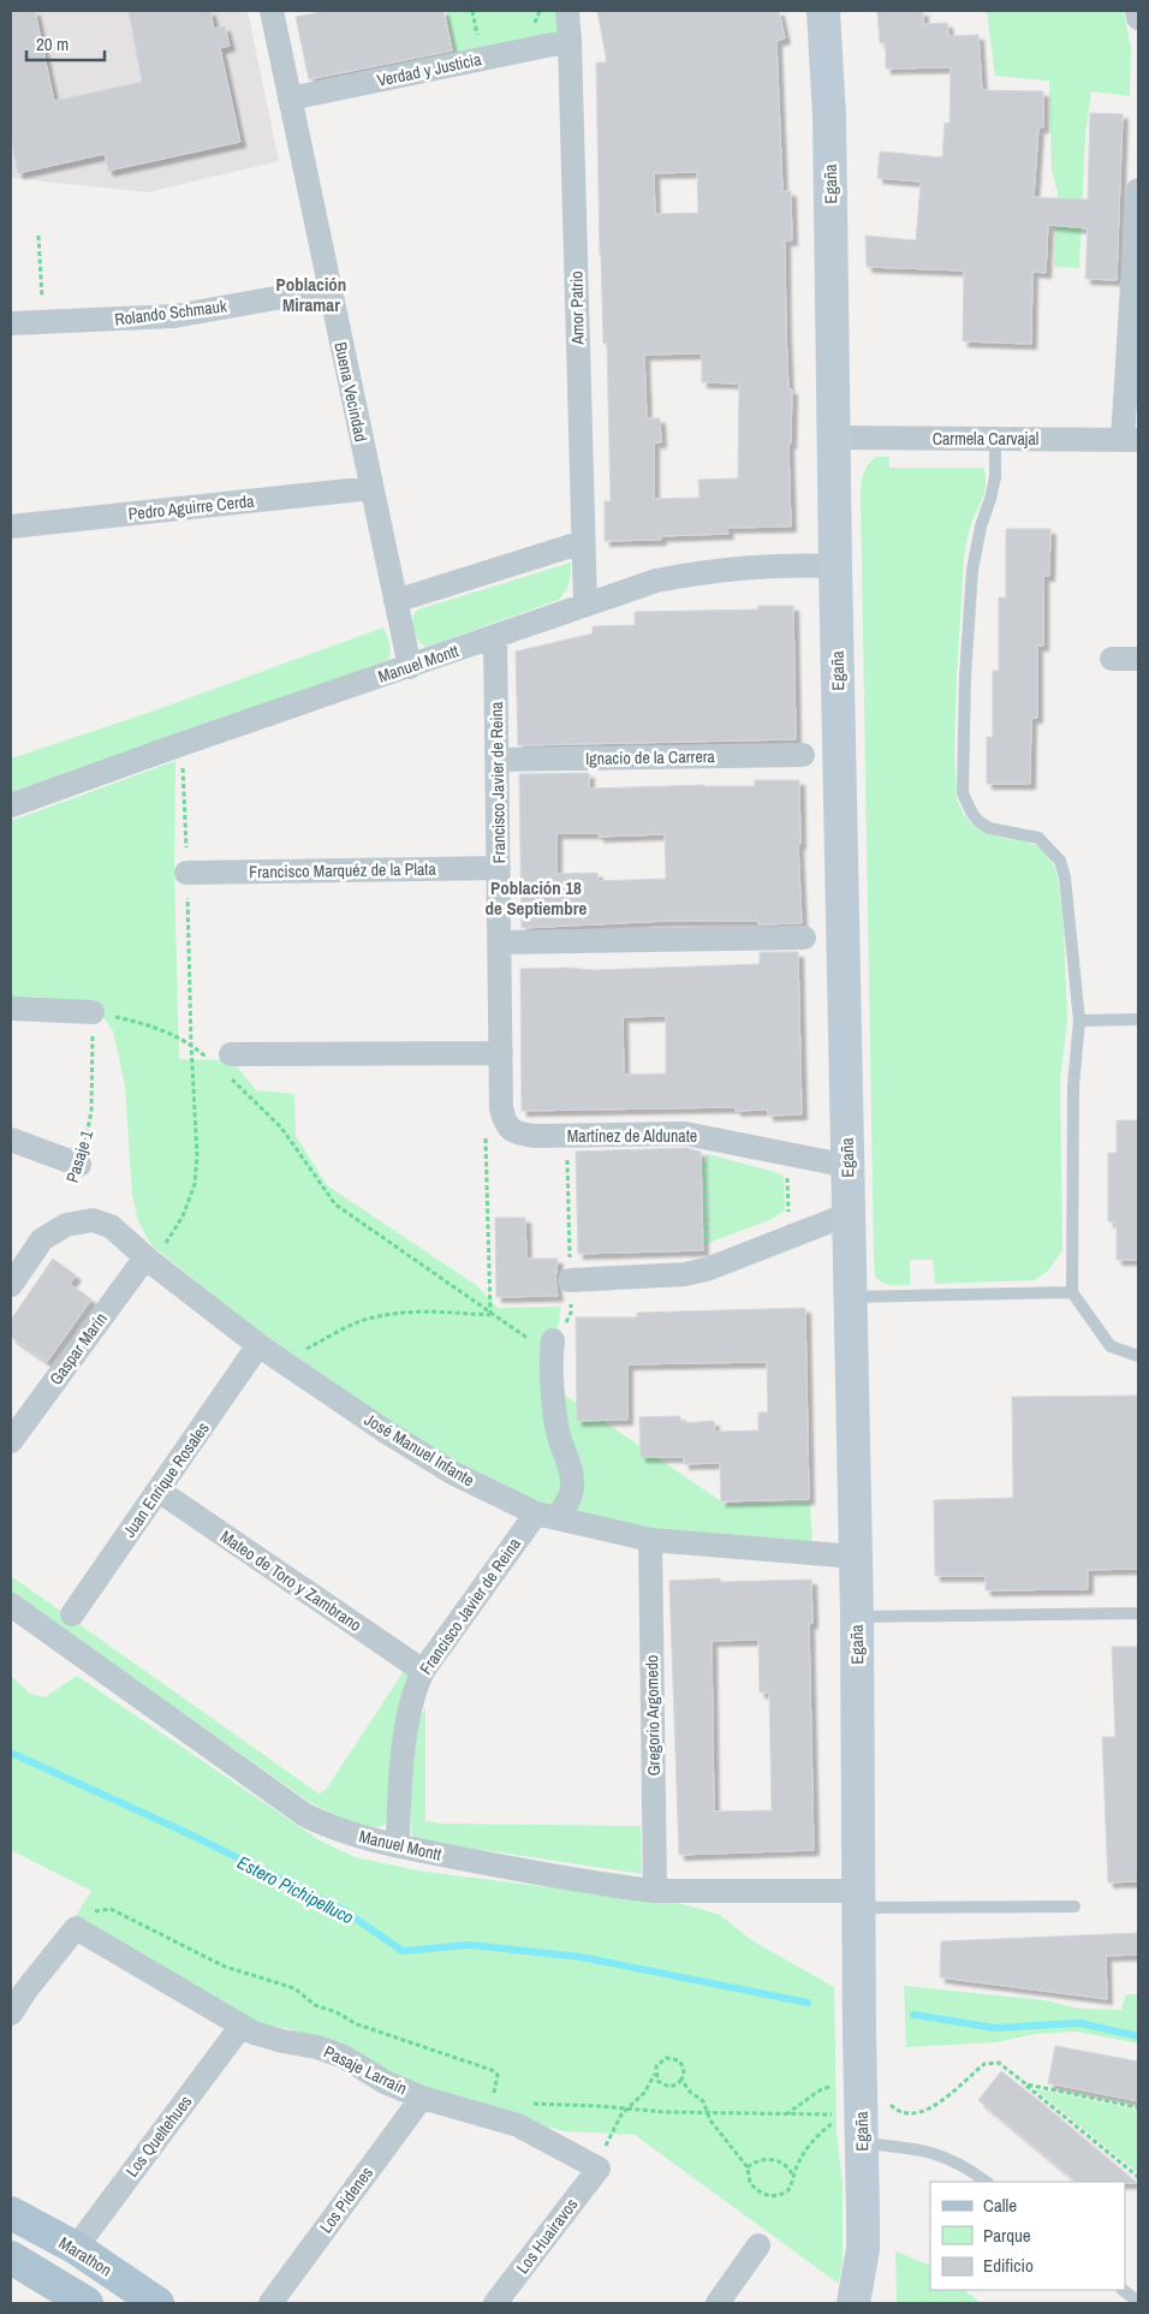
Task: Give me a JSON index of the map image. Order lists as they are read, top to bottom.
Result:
{
  "streets": {
    "main road": ["Egaña", "Marathon"],
    "street": [
      "Verdad y Justicia",
      "Amor Patrio",
      "Rolando Schmauk",
      "Buena Vecindad",
      "Carmela Carvajal",
      "Pedro Aguirre Cerda",
      "Manuel Montt",
      "Ignacio de la Carrera",
      "Francisco Javier de Reina",
      "Francisco Marquéz de la Plata",
      "Martínez de Aldunate",
      "Gaspar Marín",
      "José Manuel Infante",
      "Juan Enrique Rosales",
      "Mateo de Toro y Zambrano",
      "Gregorio Argomedo",
      "Pasaje Larraín",
      "Los Queltehues",
      "Los Pidenes",
      "Los Huairavos"
    ],
    "path": ["Pasaje 1"]
  },
  "crossings": [
    ["Verdad y Justicia", "Amor Patrio"],
    ["Verdad y Justicia", "Buena Vecindad"],
    ["Egaña", "Carmela Carvajal"],
    ["Egaña", "Manuel Montt"],
    ["Egaña", "Martínez de Aldunate"],
    ["Egaña", "José Manuel Infante"],
    ["Amor Patrio", "Manuel Montt"],
    ["Rolando Schmauk", "Buena Vecindad"],
    ["Buena Vecindad", "Pedro Aguirre Cerda"],
    ["Buena Vecindad", "Manuel Montt"],
    ["Manuel Montt", "Francisco Javier de Reina"],
    ["Manuel Montt", "Gregorio Argomedo"],
    ["Ignacio de la Carrera", "Francisco Javier de Reina"],
    ["Francisco Javier de Reina", "Francisco Marquéz de la Plata"],
    ["Francisco Javier de Reina", "Martínez de Aldunate"],
    ["Francisco Javier de Reina", "José Manuel Infante"],
    ["Francisco Javier de Reina", "Mateo de Toro y Zambrano"],
    ["Gaspar Marín", "José Manuel Infante"],
    ["José Manuel Infante", "Juan Enrique Rosales"],
    ["José Manuel Infante", "Gregorio Argomedo"],
    ["Juan Enrique Rosales", "Mateo de Toro y Zambrano"],
    ["Pasaje Larraín", "Los Queltehues"],
    ["Pasaje Larraín", "Los Pidenes"],
    ["Pasaje Larraín", "Los Huairavos"],
    ["Los Queltehues", "Marathon"]
  ],
  "districts": ["Población Miramar", "Población 18 de Septiembre"],
  "water": ["Estero Pichipelluco"],
  "legend": ["Calle", "Parque", "Edificio"],
  "scale_bar": "20 m"
}
